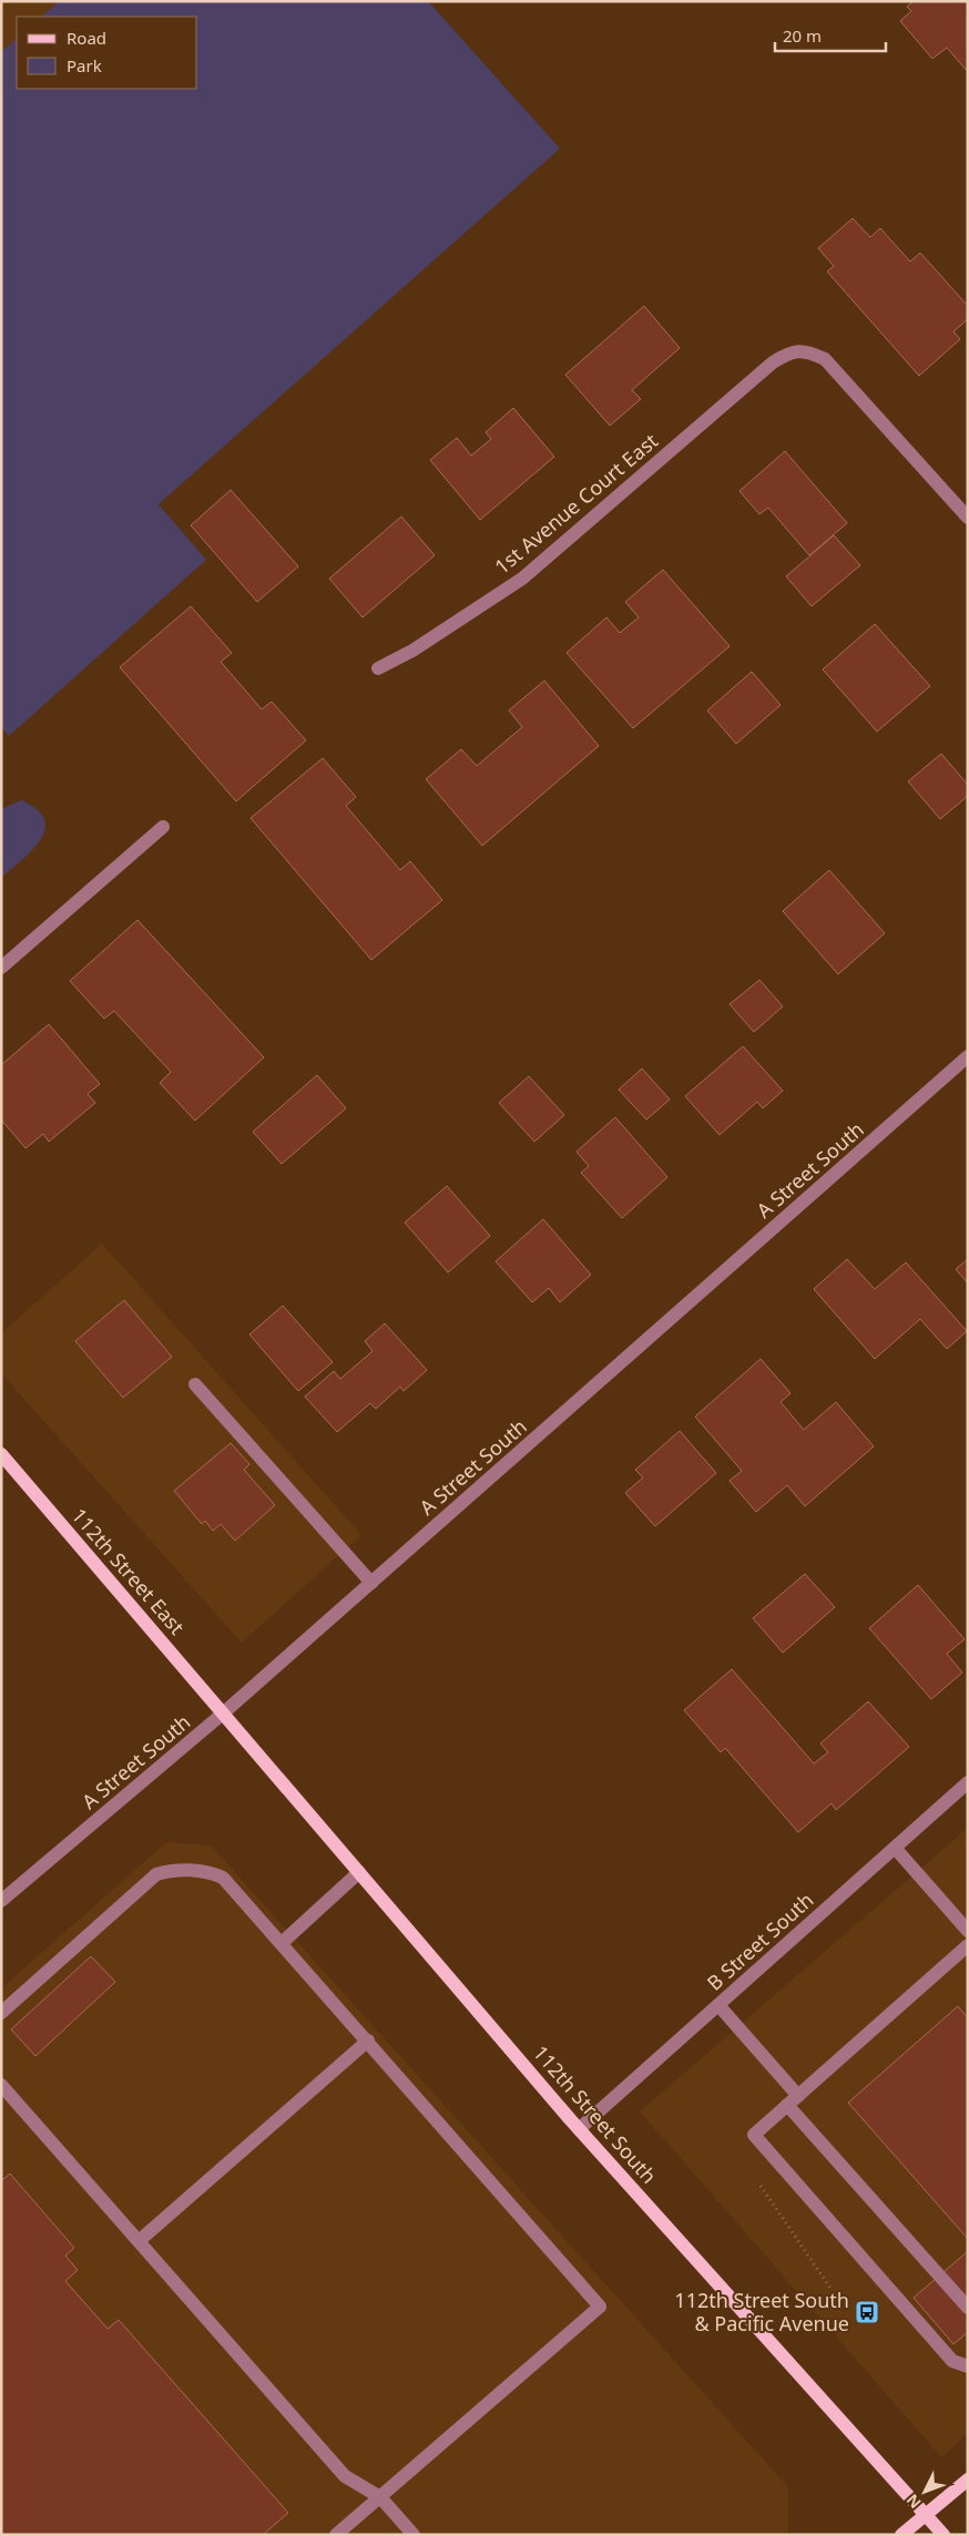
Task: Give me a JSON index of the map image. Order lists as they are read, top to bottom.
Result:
{
  "streets": {
    "main road": ["112th Street East", "112th Street South"],
    "street": ["1st Avenue Court East", "A Street South", "B Street South"]
  },
  "crossings": [
    ["A Street South", "112th Street East"],
    ["A Street South", "112th Street South"],
    ["112th Street East", "112th Street South"],
    ["B Street South", "112th Street South"]
  ],
  "places": {
    "bus stop": ["112th Street South & Pacific Avenue"]
  },
  "legend": ["Road", "Park"],
  "scale_bar": "20 m",
  "north": "bottom left"
}
